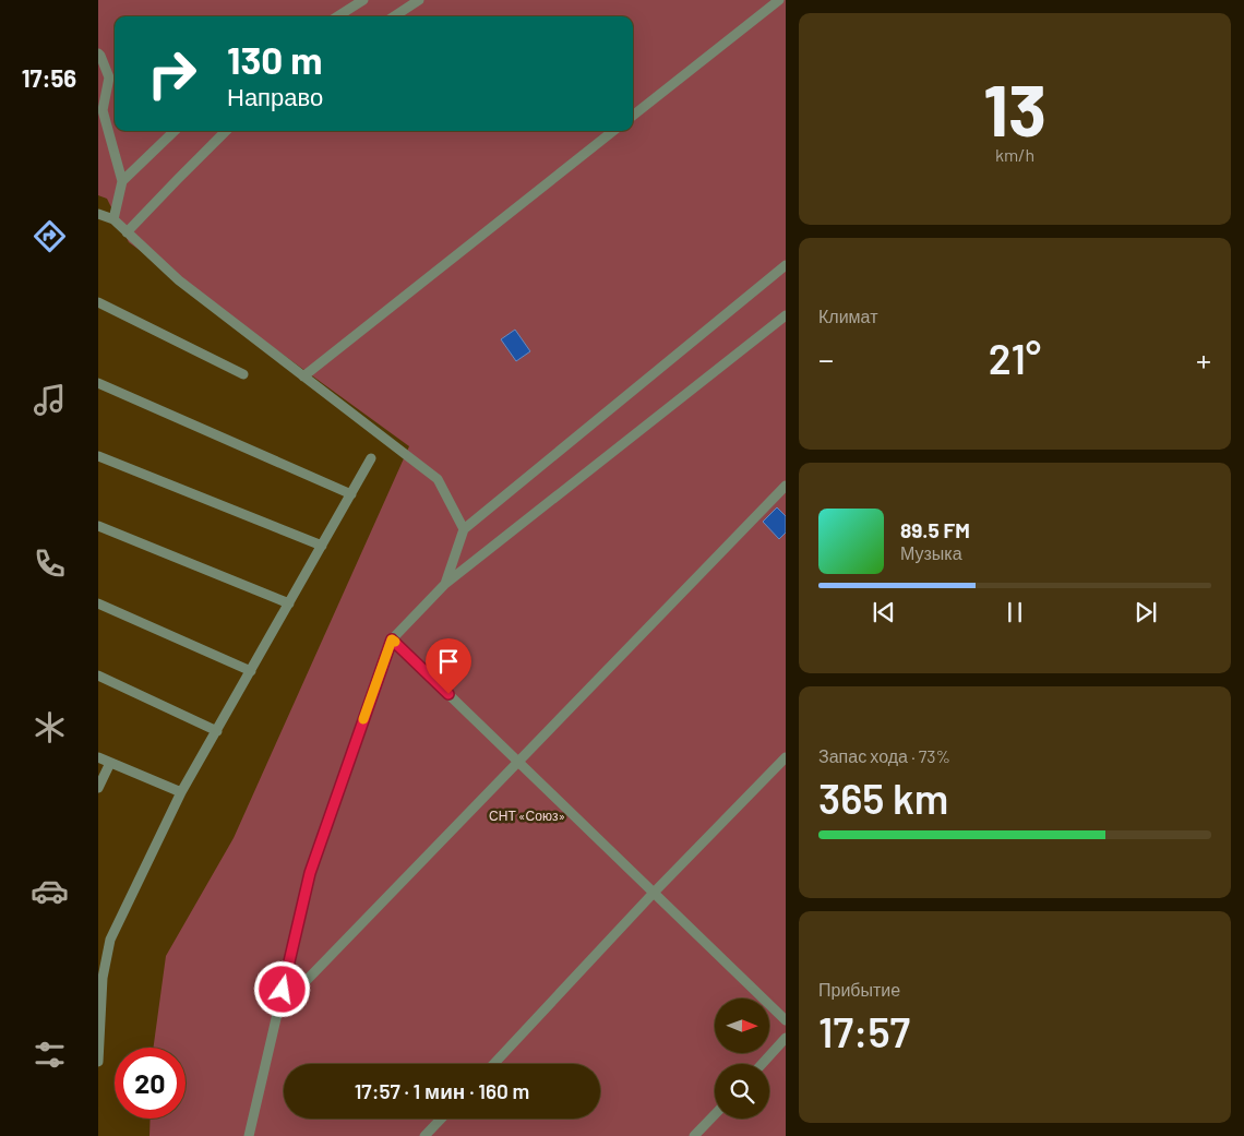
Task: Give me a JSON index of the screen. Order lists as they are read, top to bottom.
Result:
{
  "parks": ["СНТ «Союз»"],
  "north": "right",
  "page": {
    "tabs": "17:56",
    "tile": [
      ["13", "km/h"],
      "Климат",
      ["Запас хода · 73%", "365 km"],
      ["Прибытие", "17:57"]
    ],
    "turn": ["130 m", "Направо"],
    "heat": ["−", "21°", "+"],
    "song": ["89.5 FM", "Музыка"],
    "limit": "20",
    "trip": "17:57 · 1 мин · 160 m"
  }
}
